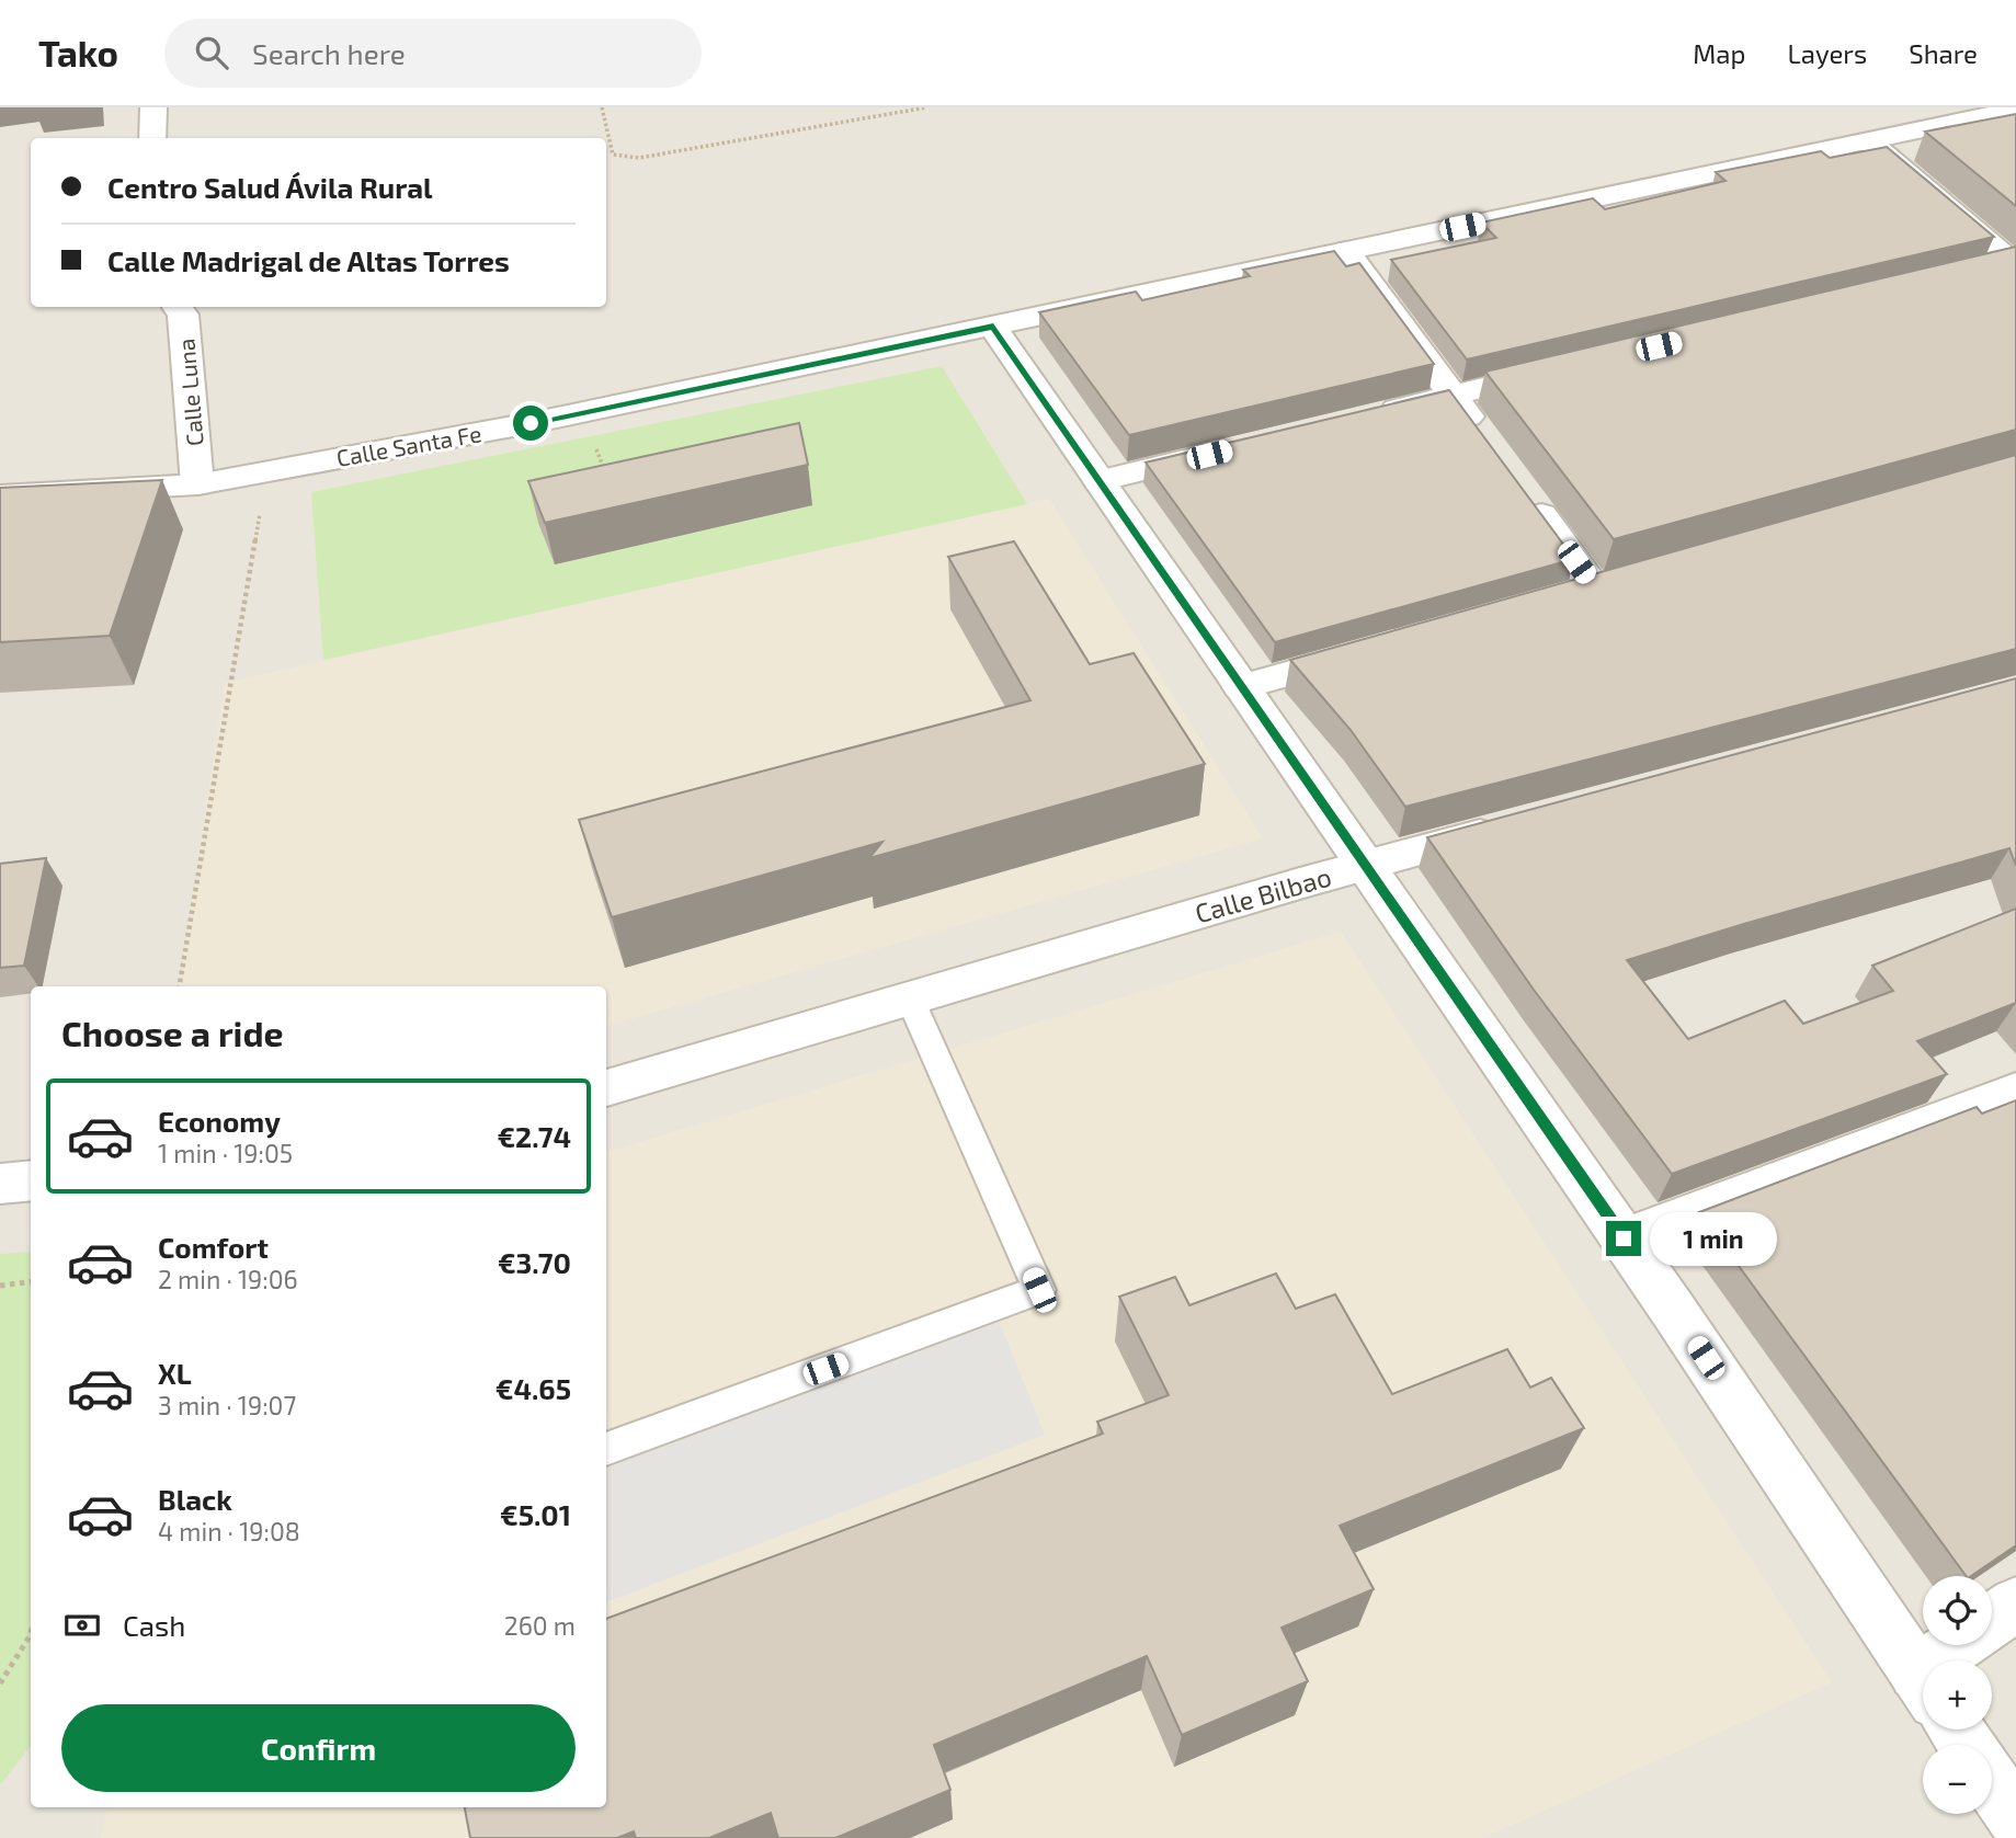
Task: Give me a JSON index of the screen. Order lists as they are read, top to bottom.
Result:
{
  "streets": {
    "street": ["Calle Luna", "Calle Santa Fe", "Calle Bilbao"]
  },
  "crossings": [
    ["Calle Luna", "Calle Santa Fe"]
  ],
  "page": {
    "header": "Tako",
    "search": "Search here",
    "nav": ["Map", "Layers", "Share"],
    "banner": ["Centro Salud Ávila Rural", "Calle Madrigal de Altas Torres"],
    "heading": "Choose a ride",
    "list": [
      {
        "name": "Economy",
        "note": "1 min · 19:05",
        "value": "€2.74"
      },
      {
        "name": "Comfort",
        "note": "2 min · 19:06",
        "value": "€3.70"
      },
      {
        "name": "XL",
        "note": "3 min · 19:07",
        "value": "€4.65"
      },
      {
        "name": "Black",
        "note": "4 min · 19:08",
        "value": "€5.01"
      }
    ],
    "bubble": "1 min",
    "map_buttons": ["+", "−"],
    "pay": ["Cash", "260 m"],
    "buttons": "Confirm"
  }
}
